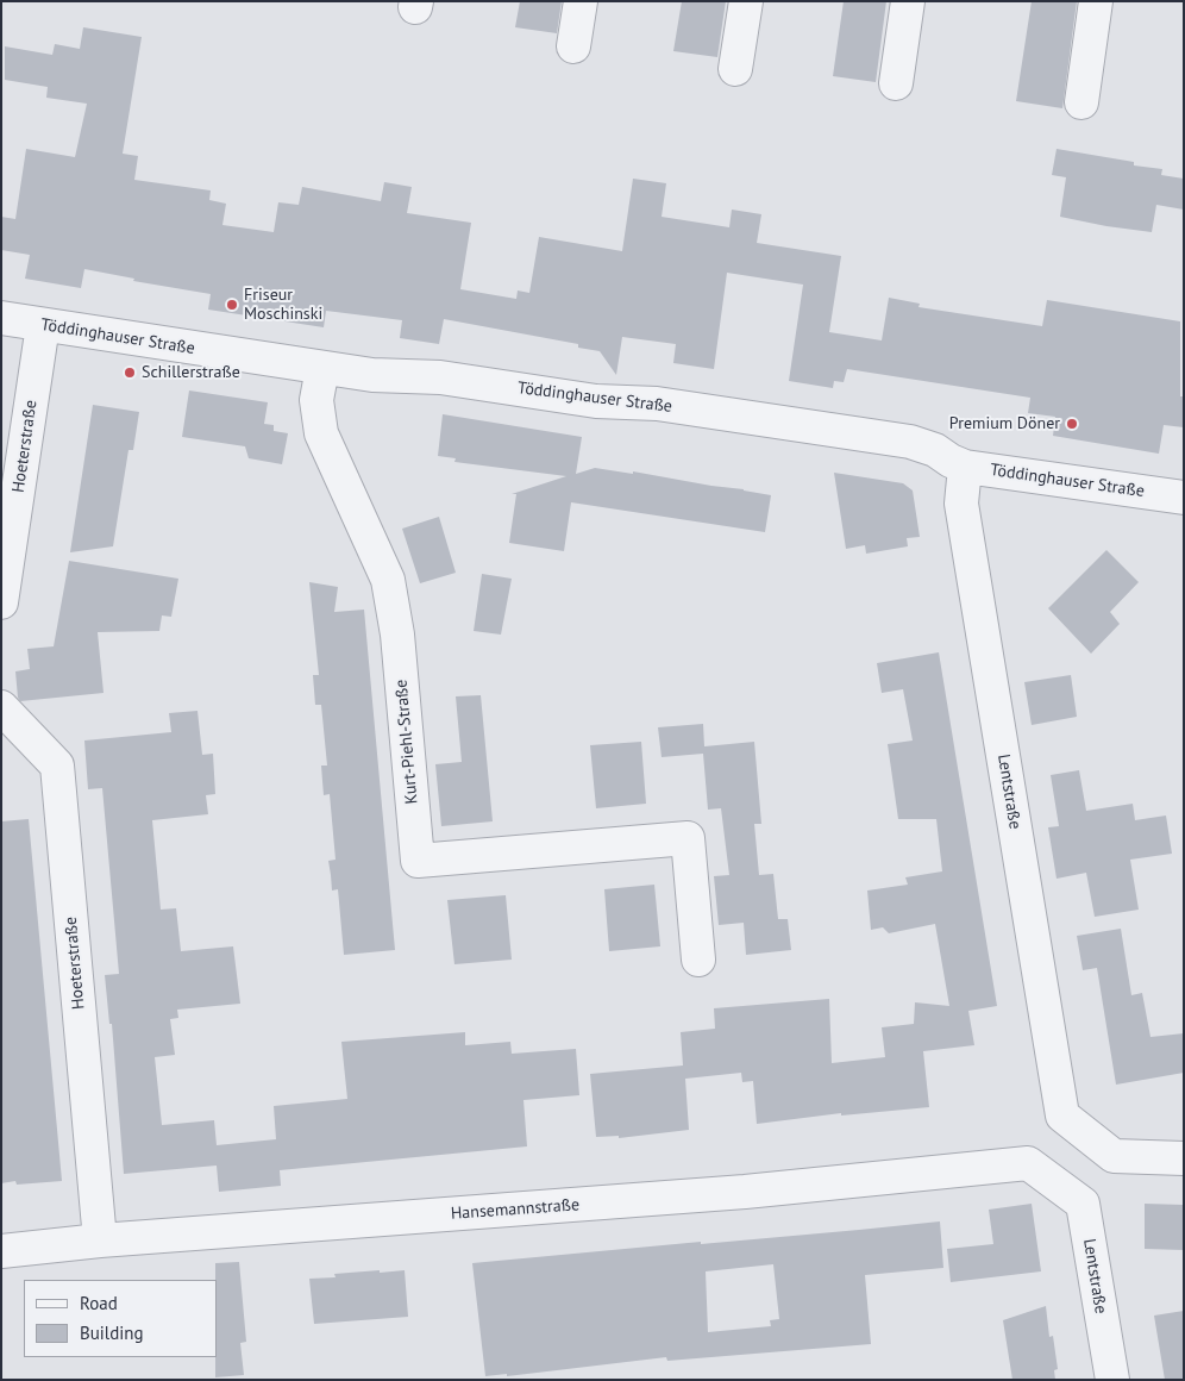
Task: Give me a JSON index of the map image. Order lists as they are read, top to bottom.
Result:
{
  "streets": {
    "street": [
      "Töddinghauser Straße",
      "Hoeterstraße",
      "Kurt-Piehl-Straße",
      "Lentstraße",
      "Hansemannstraße"
    ]
  },
  "crossings": [
    ["Töddinghauser Straße", "Hoeterstraße"],
    ["Töddinghauser Straße", "Kurt-Piehl-Straße"],
    ["Töddinghauser Straße", "Lentstraße"],
    ["Hoeterstraße", "Hansemannstraße"],
    ["Lentstraße", "Hansemannstraße"]
  ],
  "places": ["Friseur Moschinski", "Schillerstraße", "Premium Döner"],
  "legend": ["Road", "Building"]
}
